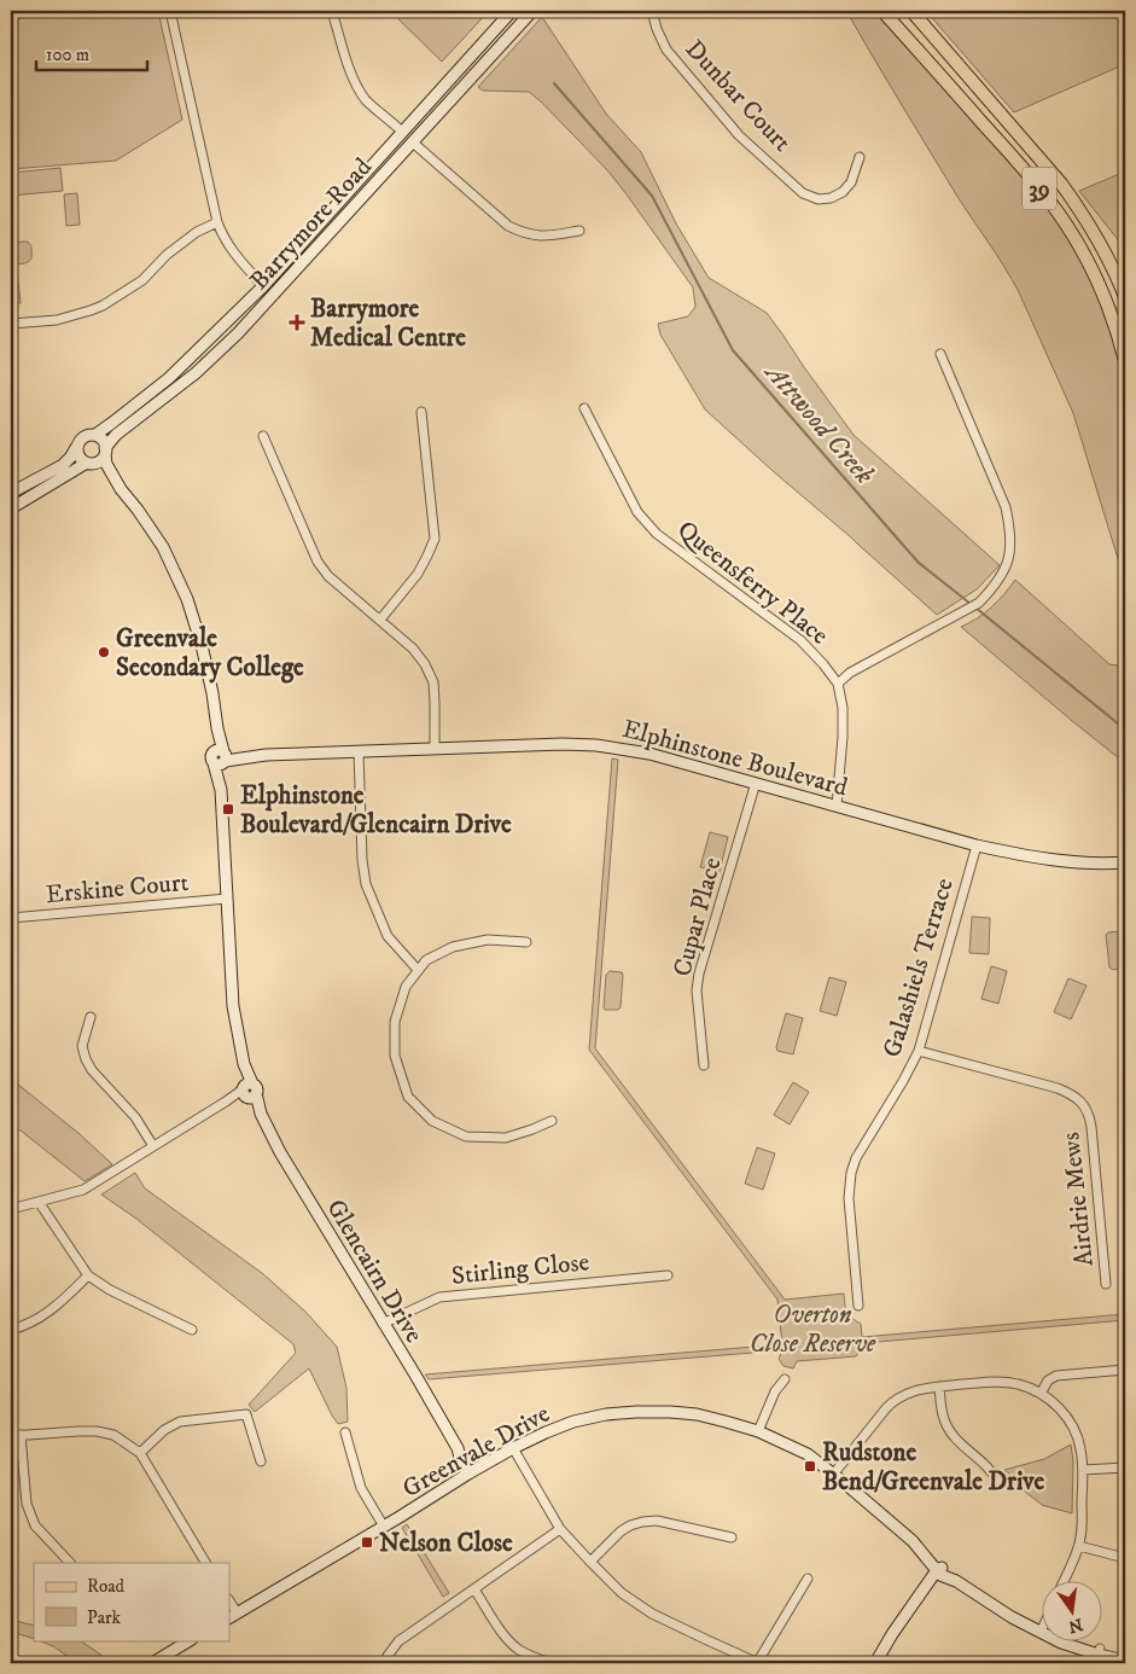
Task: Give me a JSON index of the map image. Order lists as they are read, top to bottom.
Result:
{
  "streets": {
    "main road": ["39"],
    "street": [
      "Dunbar Court",
      "Barrymore Road",
      "Queensferry Place",
      "Elphinstone Boulevard",
      "Erskine Court",
      "Cupar Place",
      "Galashiels Terrace",
      "Airdrie Mews",
      "Stirling Close",
      "Glencairn Drive",
      "Greenvale Drive"
    ]
  },
  "crossings": [
    ["Barrymore Road", "Glencairn Drive"],
    ["Queensferry Place", "Elphinstone Boulevard"],
    ["Elphinstone Boulevard", "Cupar Place"],
    ["Elphinstone Boulevard", "Galashiels Terrace"],
    ["Elphinstone Boulevard", "Glencairn Drive"],
    ["Erskine Court", "Glencairn Drive"],
    ["Galashiels Terrace", "Airdrie Mews"],
    ["Stirling Close", "Glencairn Drive"],
    ["Glencairn Drive", "Greenvale Drive"]
  ],
  "water": ["Attwood Creek"],
  "parks": ["Overton Close Reserve"],
  "places": {
    "health": ["Barrymore Medical Centre"],
    "other": ["Greenvale Secondary College"],
    "transit": ["Elphinstone Boulevard/Glencairn Drive", "Rudstone Bend/Greenvale Drive", "Nelson Close"]
  },
  "legend": ["Road", "Park"],
  "scale_bar": "100 m",
  "north": "bottom"
}
